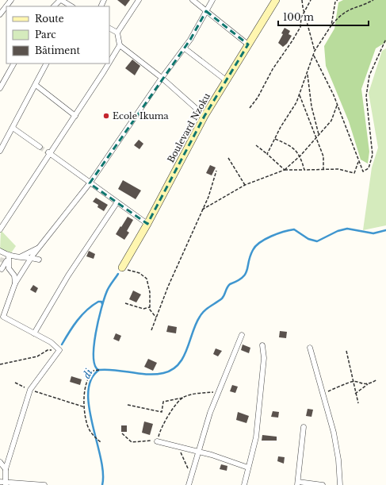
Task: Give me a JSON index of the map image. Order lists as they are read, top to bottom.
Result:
{
  "streets": {
    "street": ["Boulevard Nzoku"]
  },
  "water": ["di"],
  "places": ["Ecole Ikuma"],
  "legend": ["Route", "Parc", "Bâtiment"],
  "scale_bar": "100 m"
}
